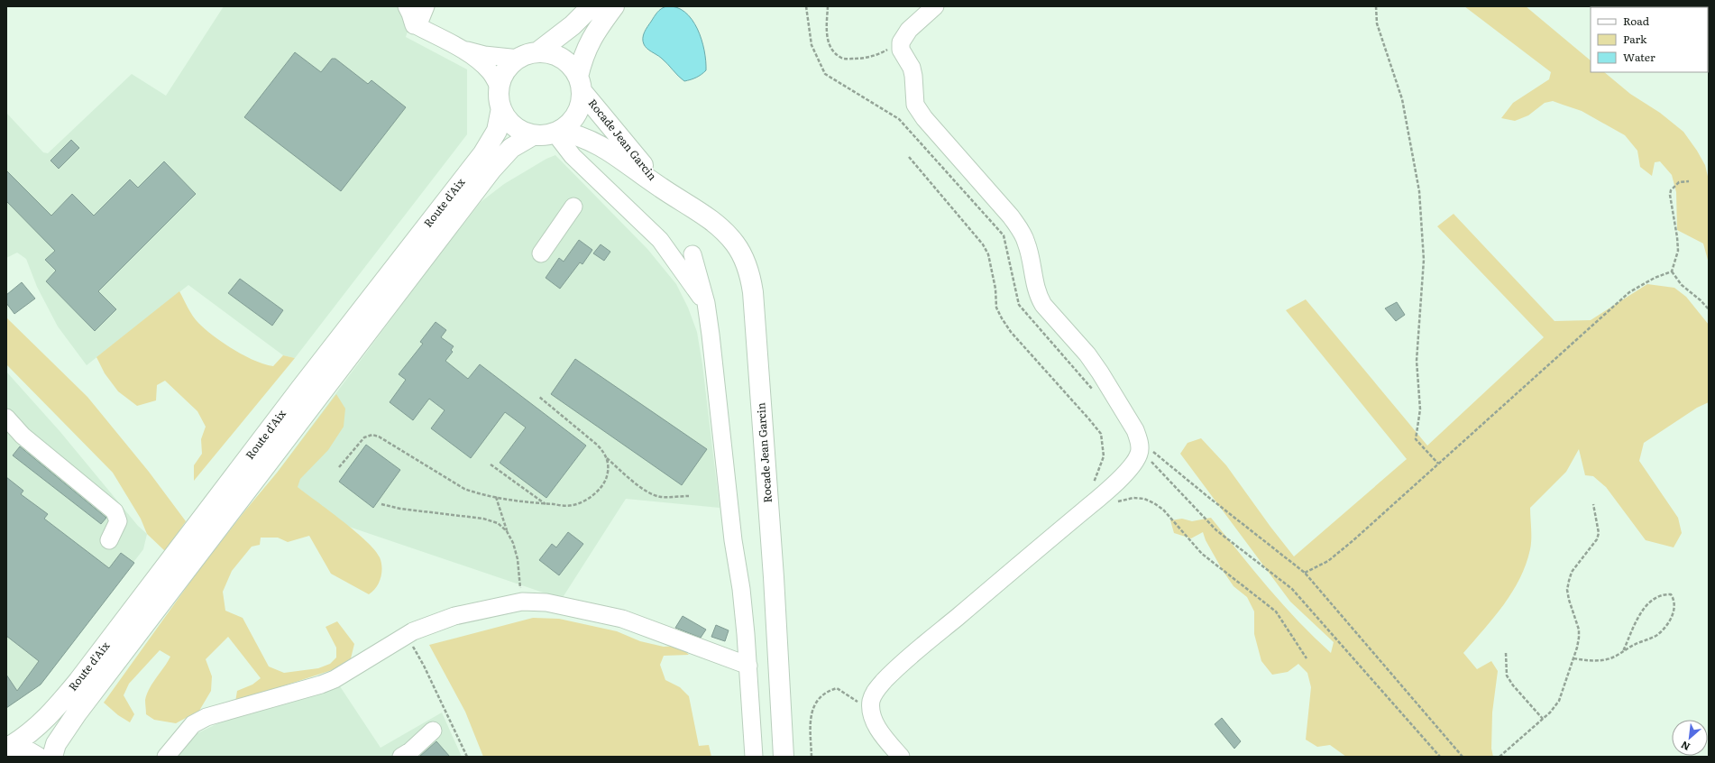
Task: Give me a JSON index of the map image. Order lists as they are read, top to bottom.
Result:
{
  "streets": {
    "main road": ["Rocade Jean Garcin", "Route d'Aix"]
  },
  "crossings": [
    ["Rocade Jean Garcin", "Route d'Aix"]
  ],
  "legend": ["Road", "Park", "Water"],
  "north": "bottom left"
}
